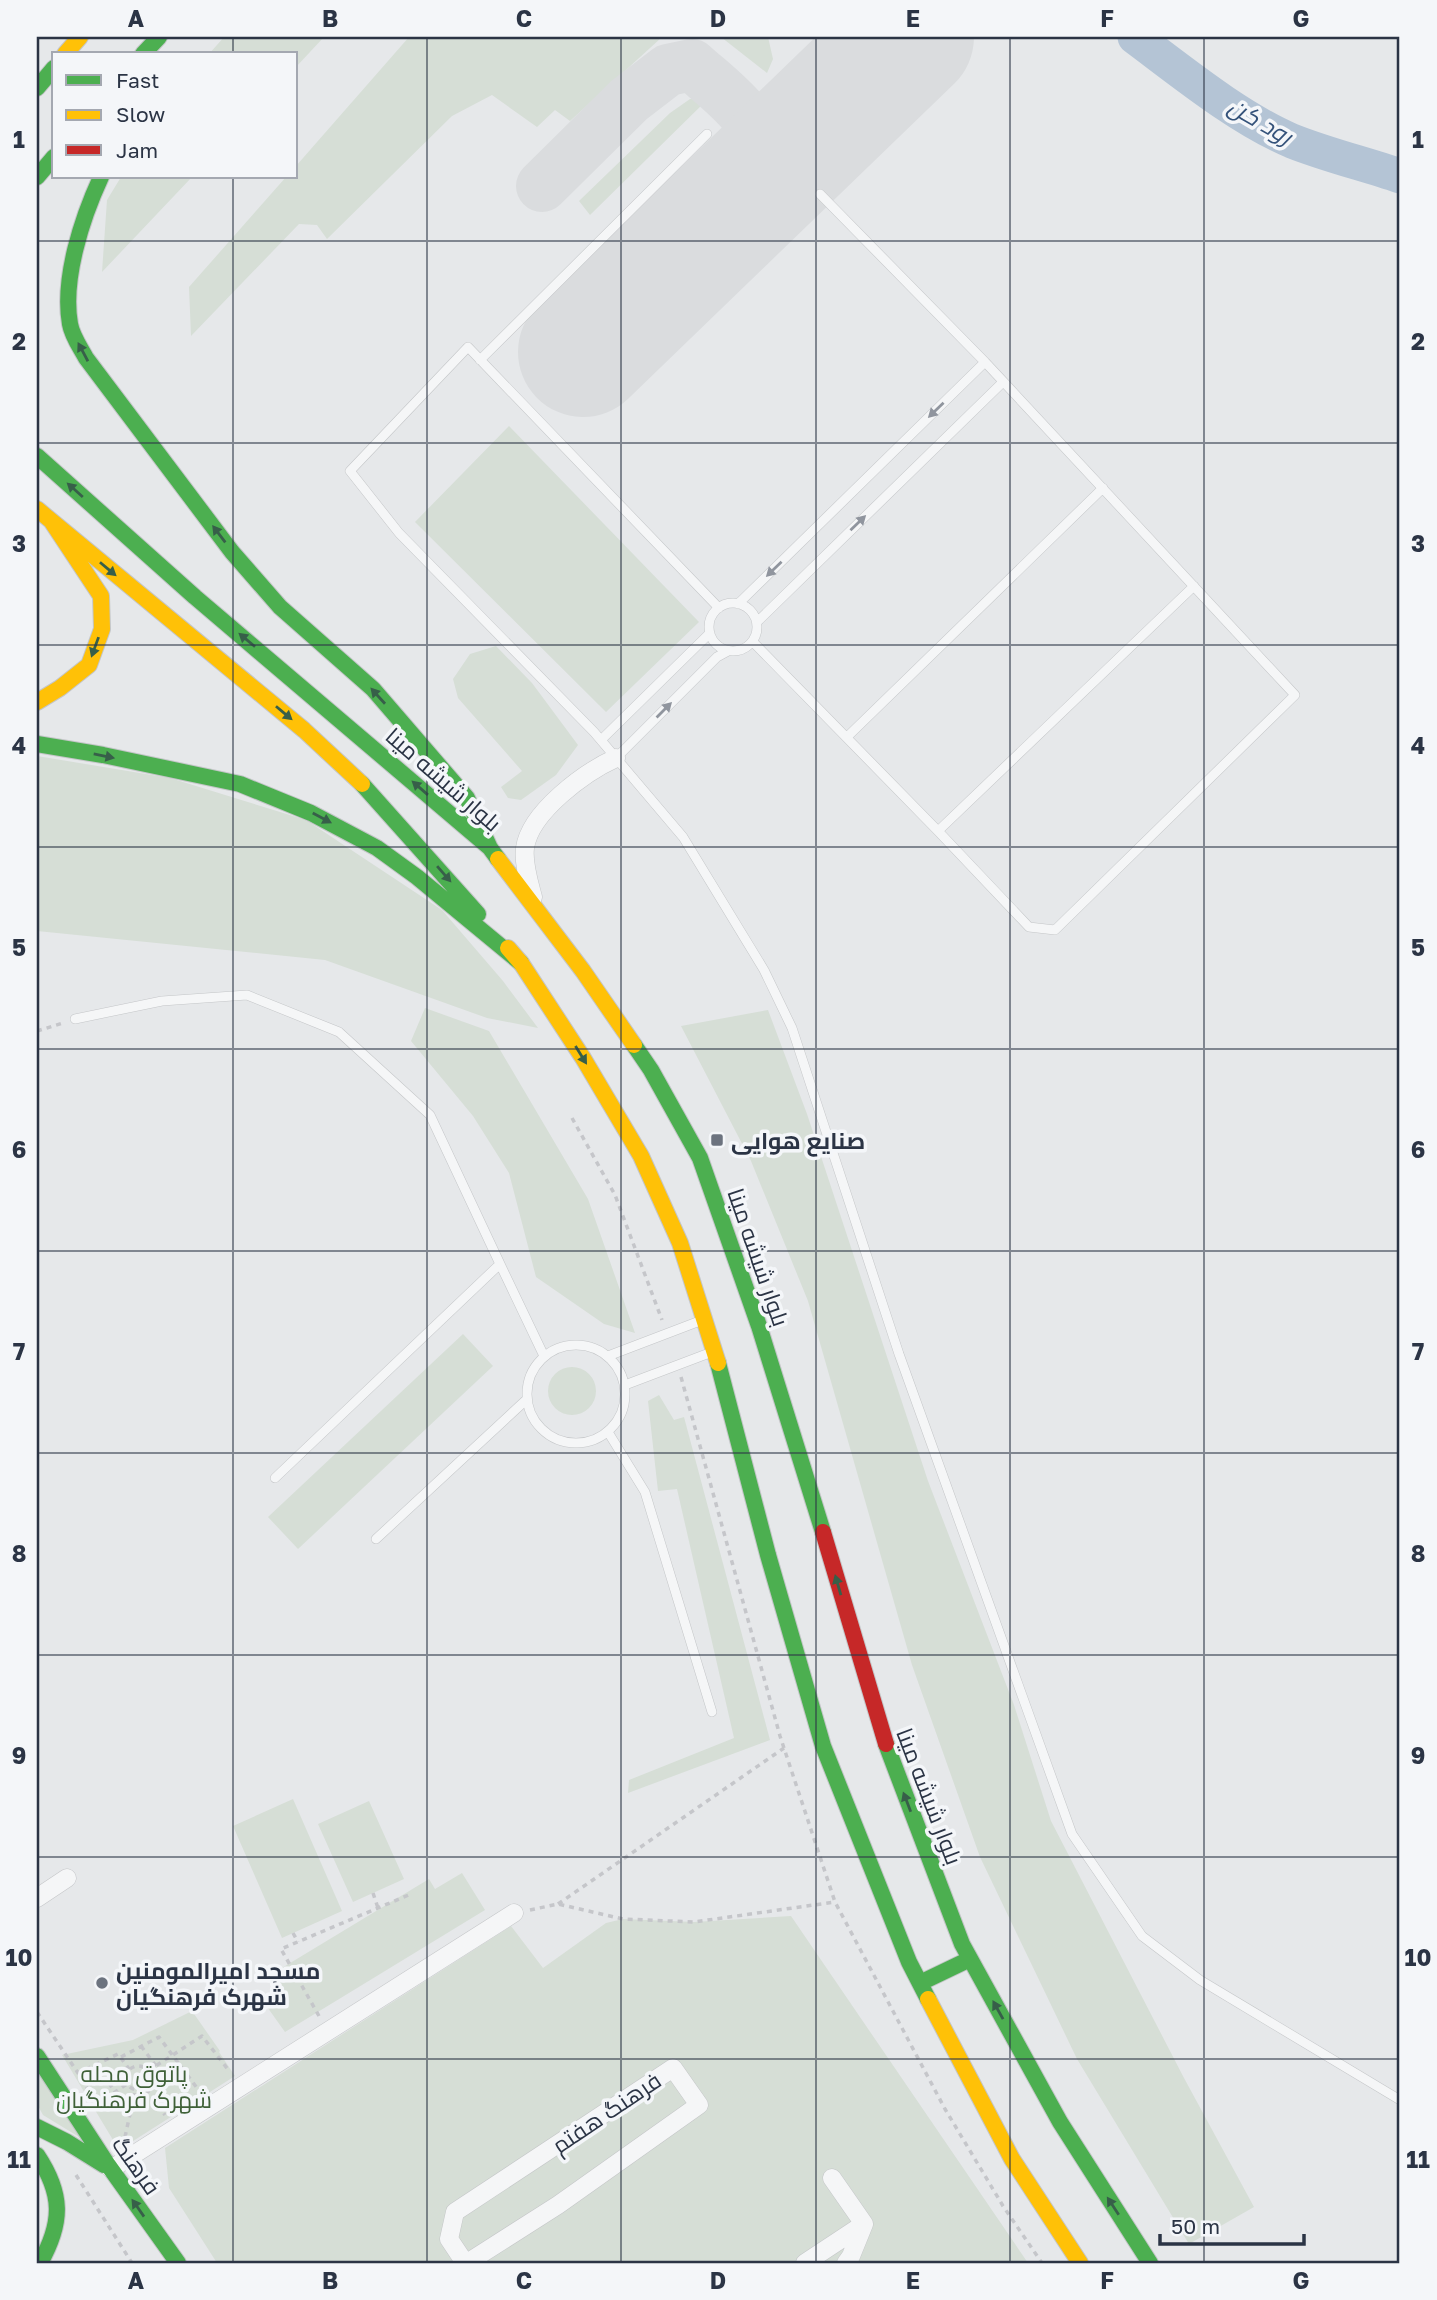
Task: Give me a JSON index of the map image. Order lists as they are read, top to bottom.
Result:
{
  "streets": {
    "main road": ["بلوار شیشه مینا", "فرهنگ"],
    "street": ["فرهنگ هفتم"]
  },
  "one_way": ["فرهنگ"],
  "water": ["رود کن"],
  "parks": ["پاتوق محله شهرک فرهنگیان"],
  "places": {
    "transit": ["صنایع هوایی"],
    "other": ["مسجد امیرالمومنین شهرک فرهنگیان"]
  },
  "legend": ["Fast", "Slow", "Jam"],
  "scale_bar": "50 m",
  "grid": {
    "columns": [
      "A",
      "B",
      "C",
      "D",
      "E",
      "F",
      "G"
    ],
    "rows": [
      "1",
      "2",
      "3",
      "4",
      "5",
      "6",
      "7",
      "8",
      "9",
      "10",
      "11"
    ]
  }
}
